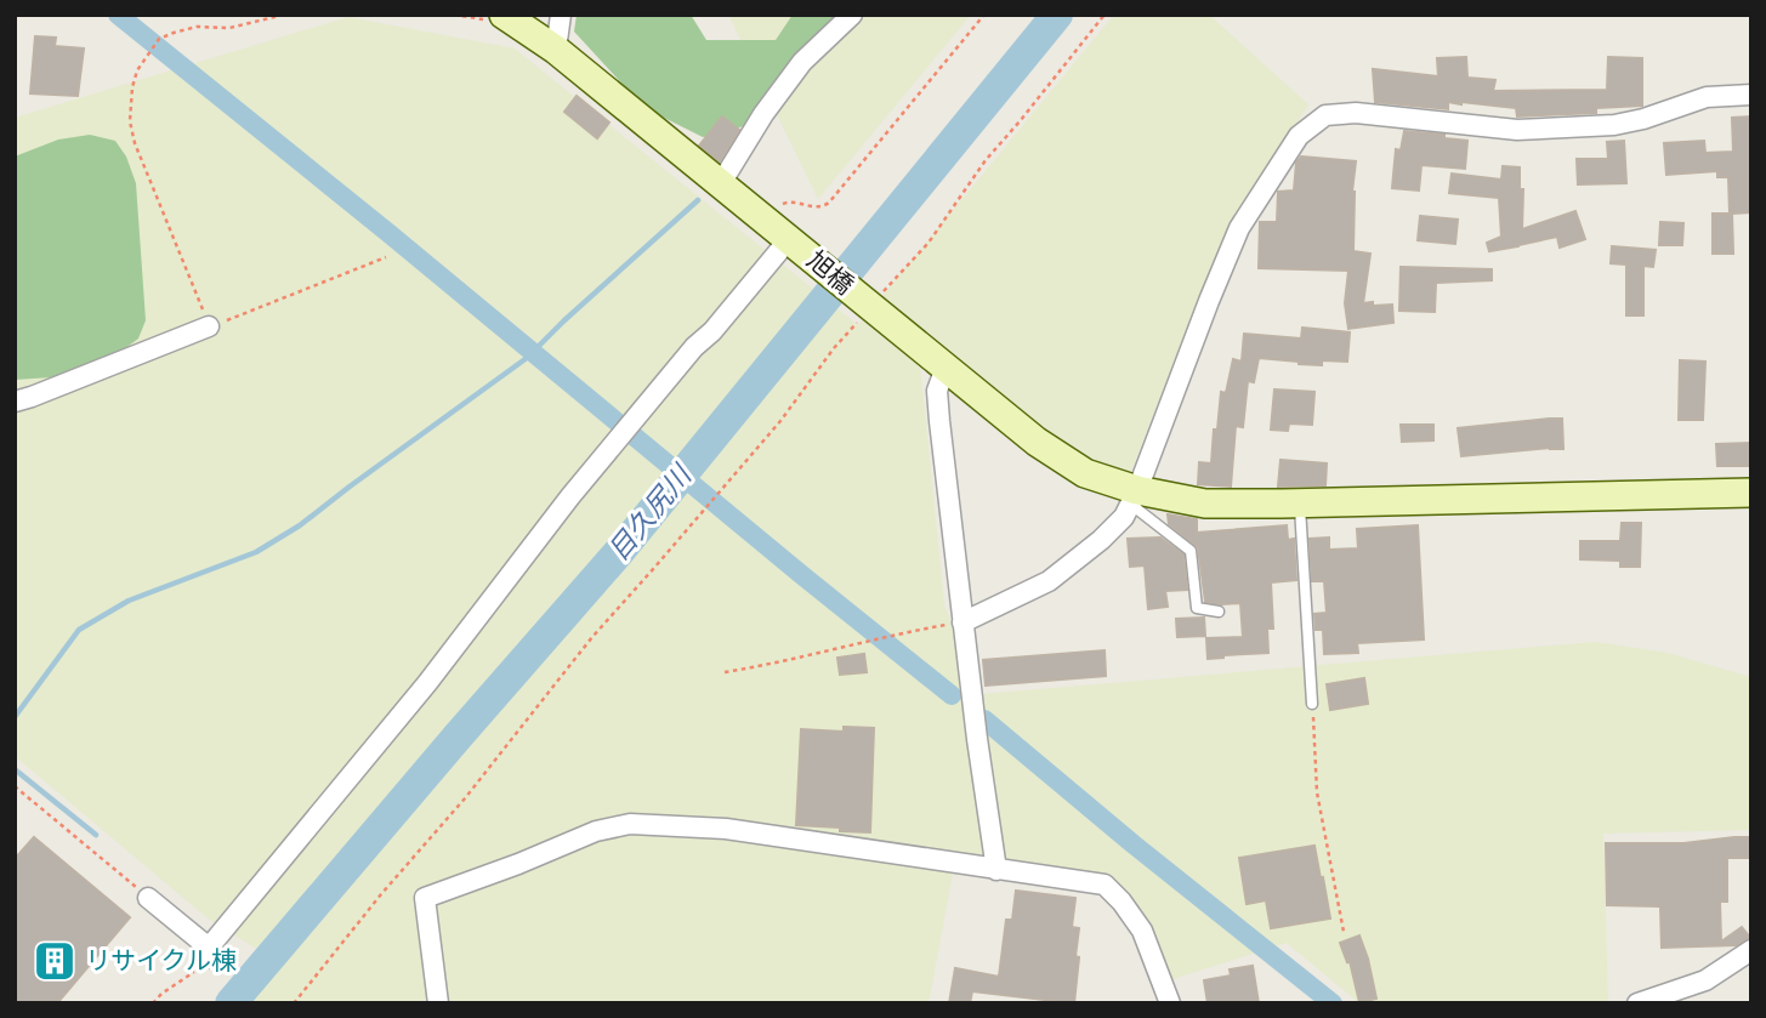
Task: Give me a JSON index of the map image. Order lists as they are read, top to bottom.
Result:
{
  "streets": {
    "street": ["旭橋"]
  },
  "water": ["目久尻川"],
  "places": {
    "building": ["リサイクル棟"]
  }
}
